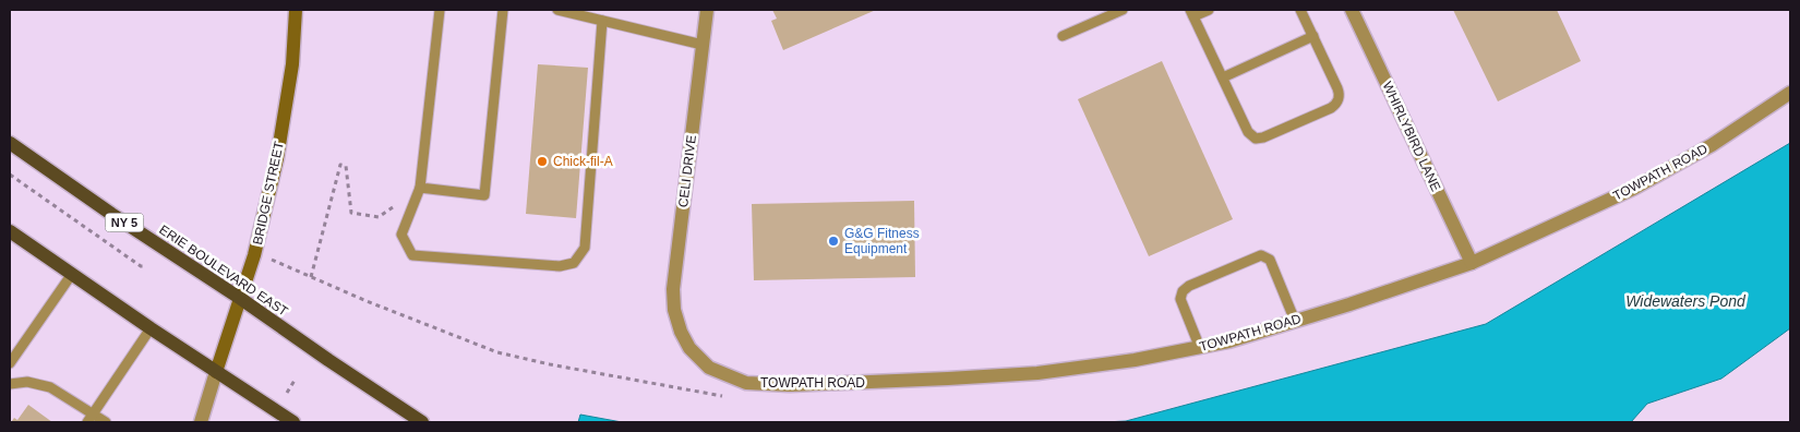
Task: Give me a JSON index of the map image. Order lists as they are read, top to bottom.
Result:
{
  "streets": {
    "main road": ["BRIDGE STREET", "NY 5", "ERIE BOULEVARD EAST"],
    "street": ["WHIRLYBIRD LANE", "CELI DRIVE", "TOWPATH ROAD"]
  },
  "crossings": [
    ["WHIRLYBIRD LANE", "TOWPATH ROAD"],
    ["CELI DRIVE", "TOWPATH ROAD"],
    ["BRIDGE STREET", "ERIE BOULEVARD EAST"]
  ],
  "water": ["Widewaters Pond"],
  "places": ["Chick-fil-A", "G&G Fitness Equipment"]
}
